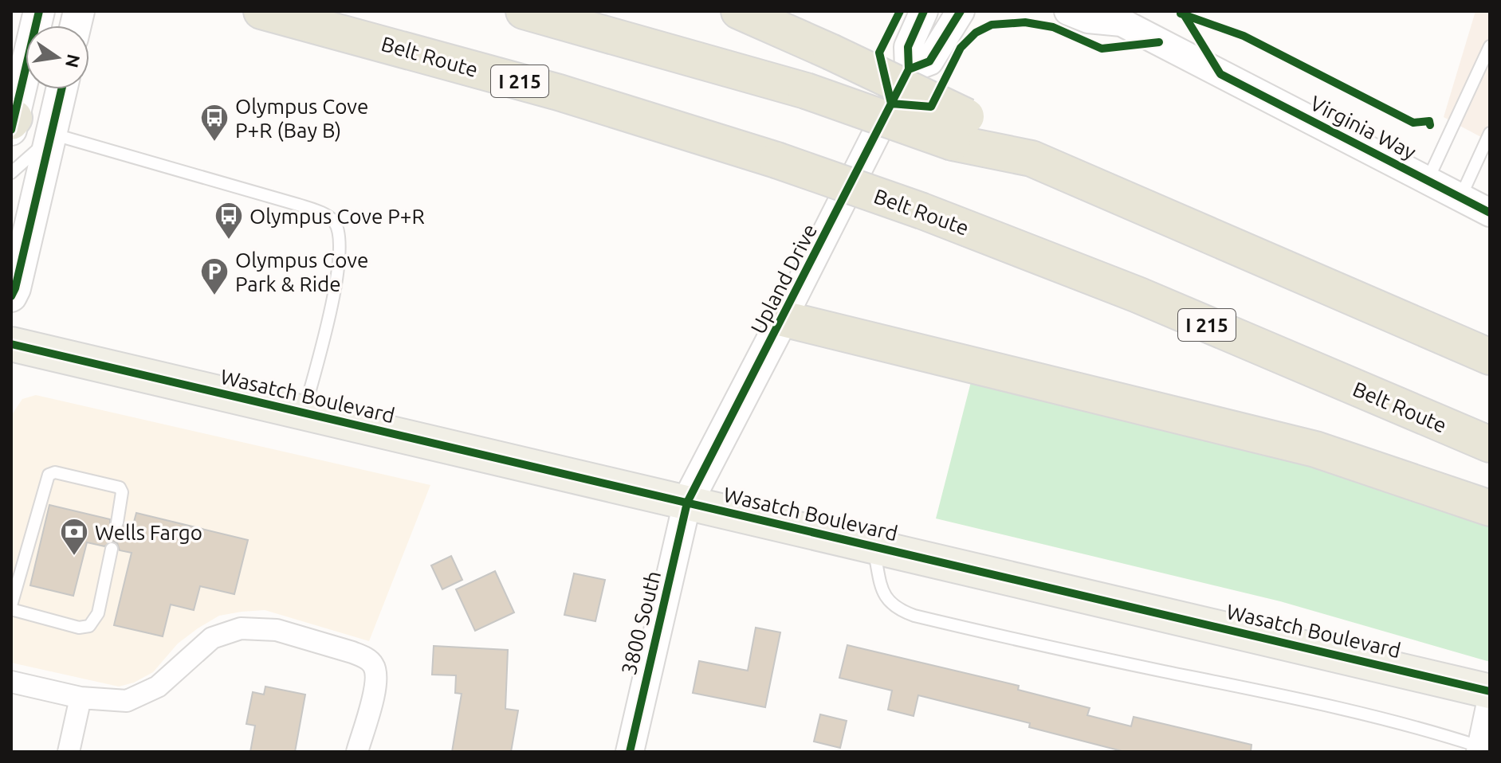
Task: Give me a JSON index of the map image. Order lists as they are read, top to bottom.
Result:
{
  "streets": {
    "highway": ["Belt Route", "I 215"],
    "main road": ["Upland Drive", "Wasatch Boulevard"],
    "street": ["Virginia Way", "3800 South"]
  },
  "crossings": [
    ["Upland Drive", "Wasatch Boulevard"],
    ["Upland Drive", "3800 South"],
    ["Wasatch Boulevard", "3800 South"]
  ],
  "places": {
    "bus stop": ["Olympus Cove P+R (Bay B)", "Olympus Cove P+R"],
    "parking": ["Olympus Cove Park & Ride"],
    "bank": ["Wells Fargo"]
  },
  "north": "right"
}
